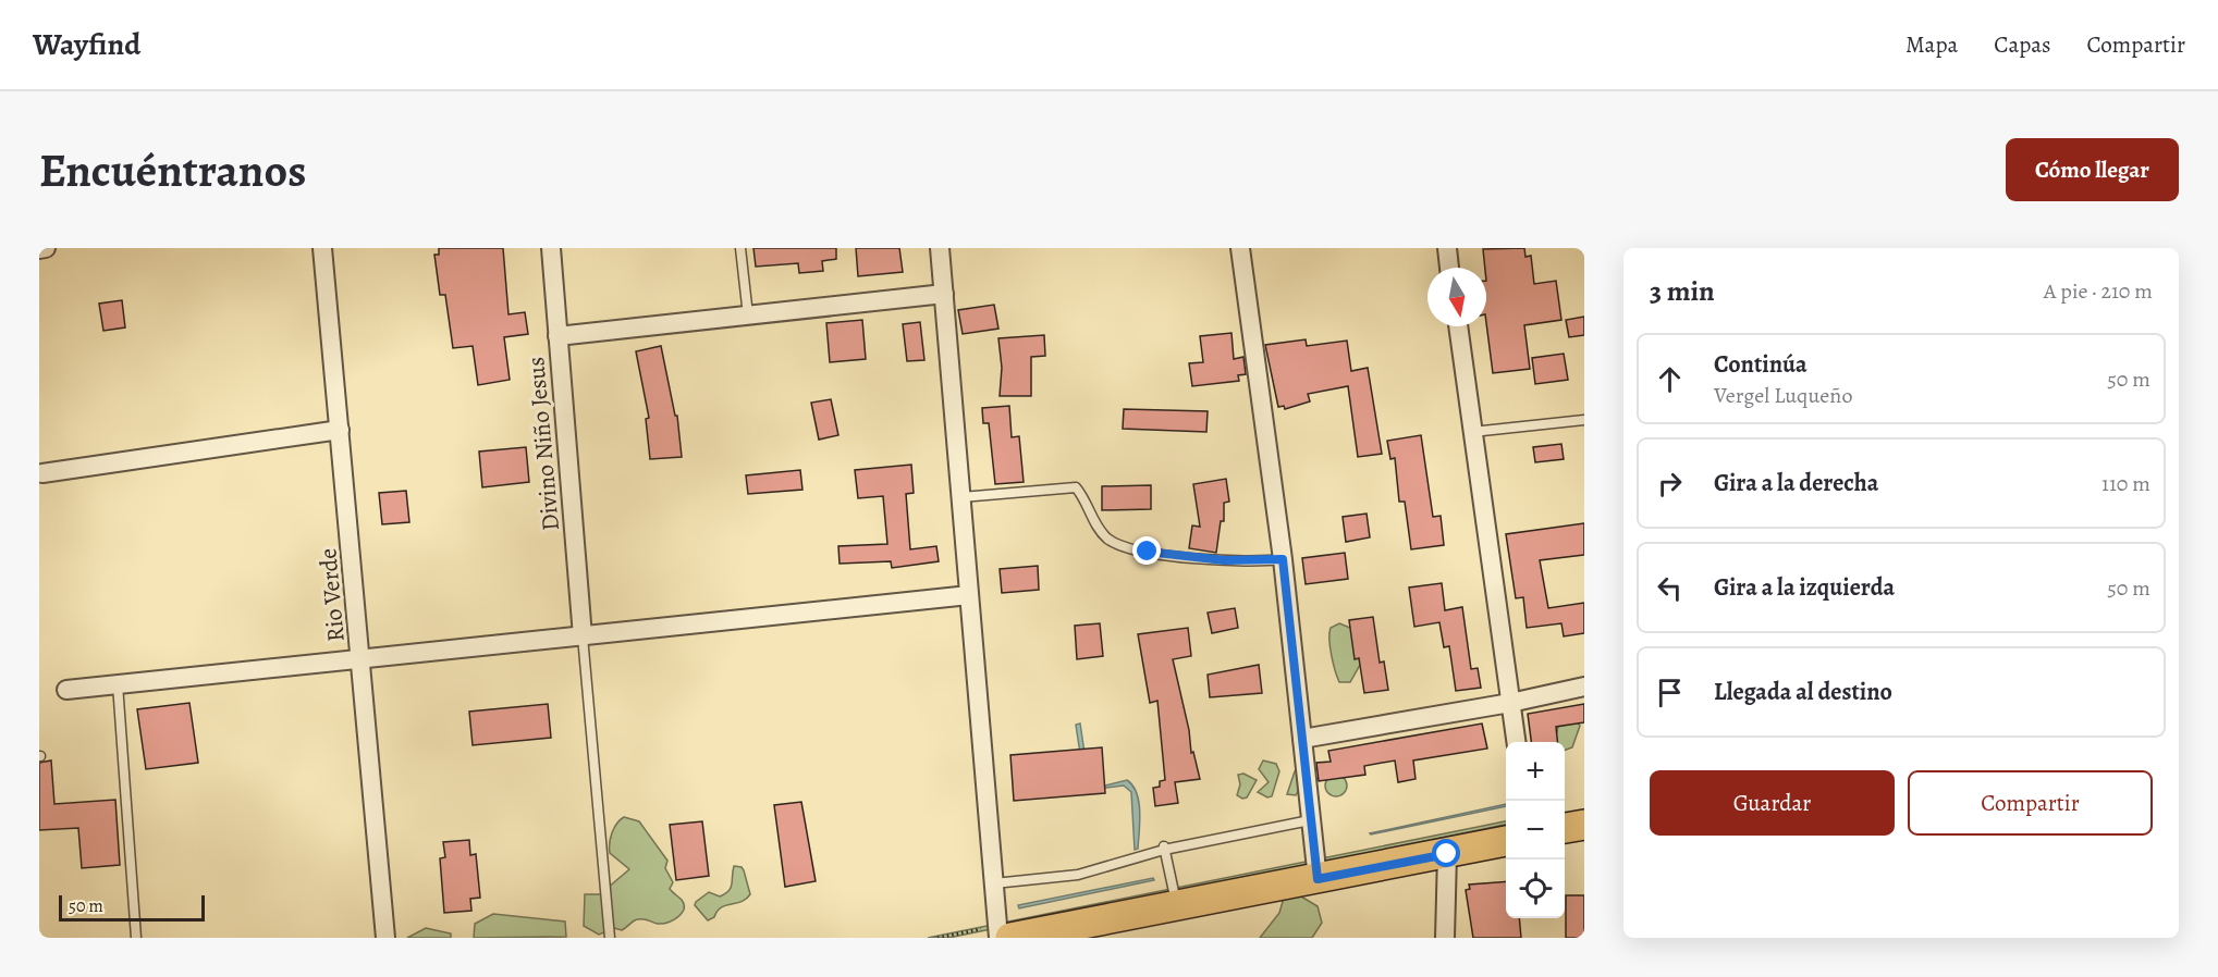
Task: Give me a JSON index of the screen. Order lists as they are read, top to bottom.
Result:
{
  "streets": {
    "street": ["Divino Niño Jesus", "Rio Verde"]
  },
  "scale_bar": "50 m",
  "north": "bottom",
  "page": {
    "header": "Wayfind",
    "nav": ["Mapa", "Capas", "Compartir"],
    "buttons": [
      "Cómo llegar",
      ["Guardar", "Compartir"]
    ],
    "title": "Encuéntranos",
    "heading": ["3 min", "A pie · 210 m"],
    "list": [
      ["Continúa", "Vergel Luqueño", "50 m"],
      ["Gira a la derecha", "110 m"],
      ["Gira a la izquierda", "50 m"],
      "Llegada al destino"
    ],
    "map_buttons": ["+", "−"],
    "scale": "50 m"
  }
}
